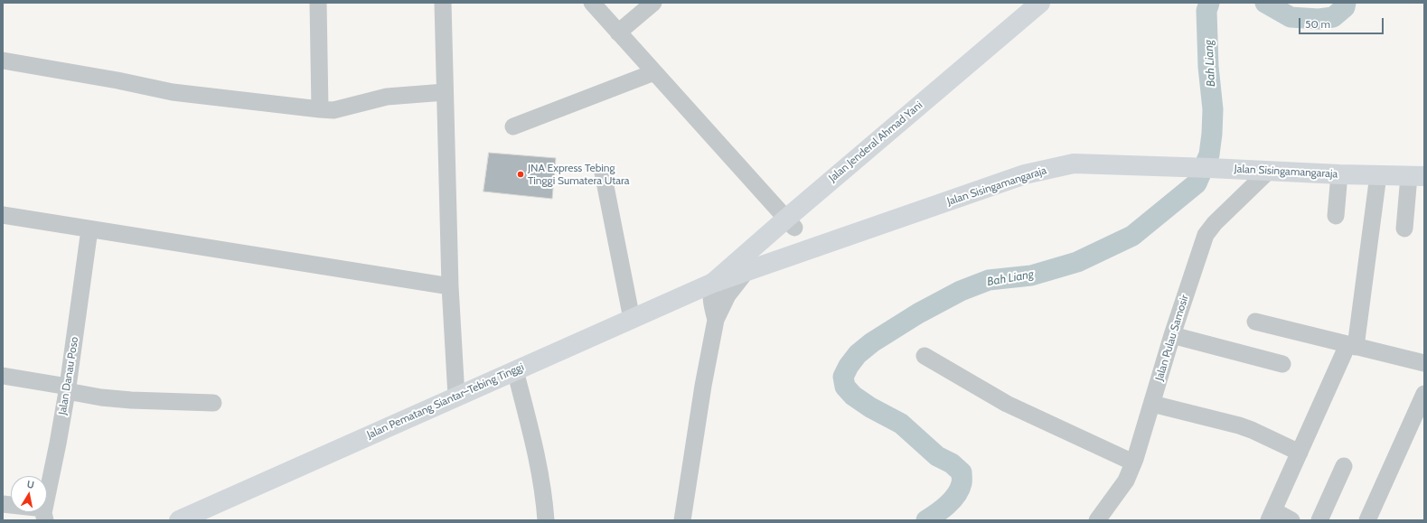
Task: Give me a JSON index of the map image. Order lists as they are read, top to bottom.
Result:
{
  "streets": {
    "main road": ["Jalan Jenderal Ahmad Yani", "Jalan Sisingamangaraja", "Jalan Pematang Siantar–Tebing Tinggi"],
    "street": ["Jalan Pulau Samosir", "Jalan Danau Poso"]
  },
  "crossings": [
    ["Jalan Jenderal Ahmad Yani", "Jalan Sisingamangaraja"],
    ["Jalan Jenderal Ahmad Yani", "Jalan Pematang Siantar–Tebing Tinggi"],
    ["Jalan Sisingamangaraja", "Jalan Pulau Samosir"],
    ["Jalan Sisingamangaraja", "Jalan Pematang Siantar–Tebing Tinggi"]
  ],
  "water": ["Bah Liang"],
  "places": ["JNA Express Tebing Tinggi Sumatera Utara"],
  "scale_bar": "50 m",
  "north": "top"
}
